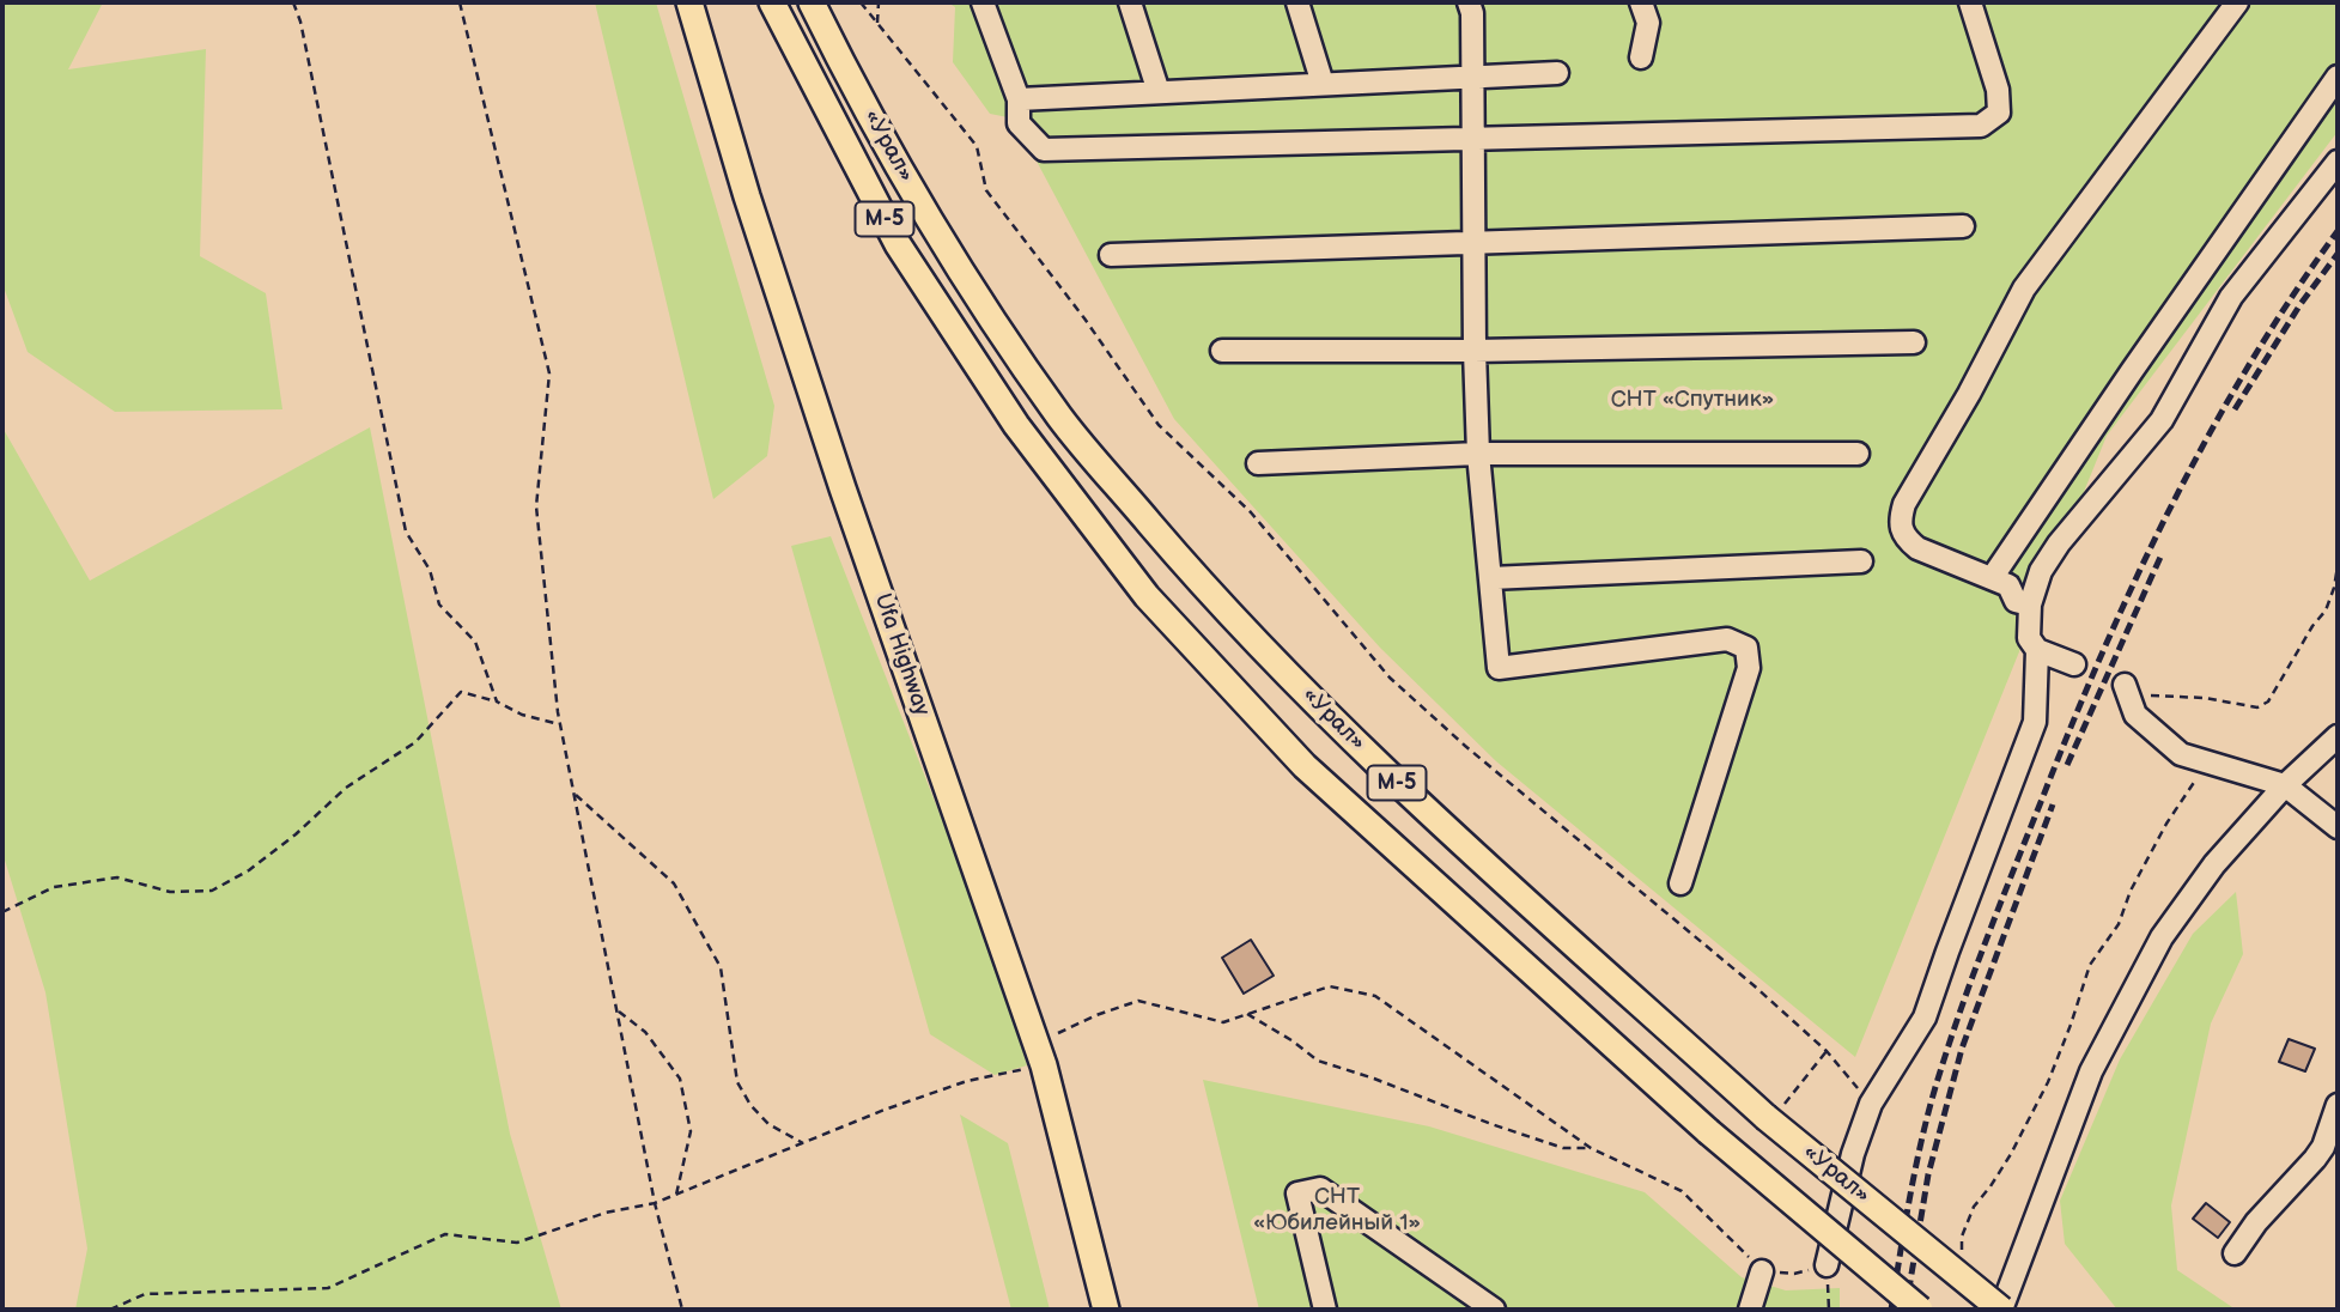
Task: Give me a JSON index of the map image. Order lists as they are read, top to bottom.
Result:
{
  "streets": {
    "main road": ["«Урал»", "М-5", "Ufa Highway"]
  },
  "parks": ["СНТ «Спутник»", "СНТ «Юбилейный 1»"]
}
